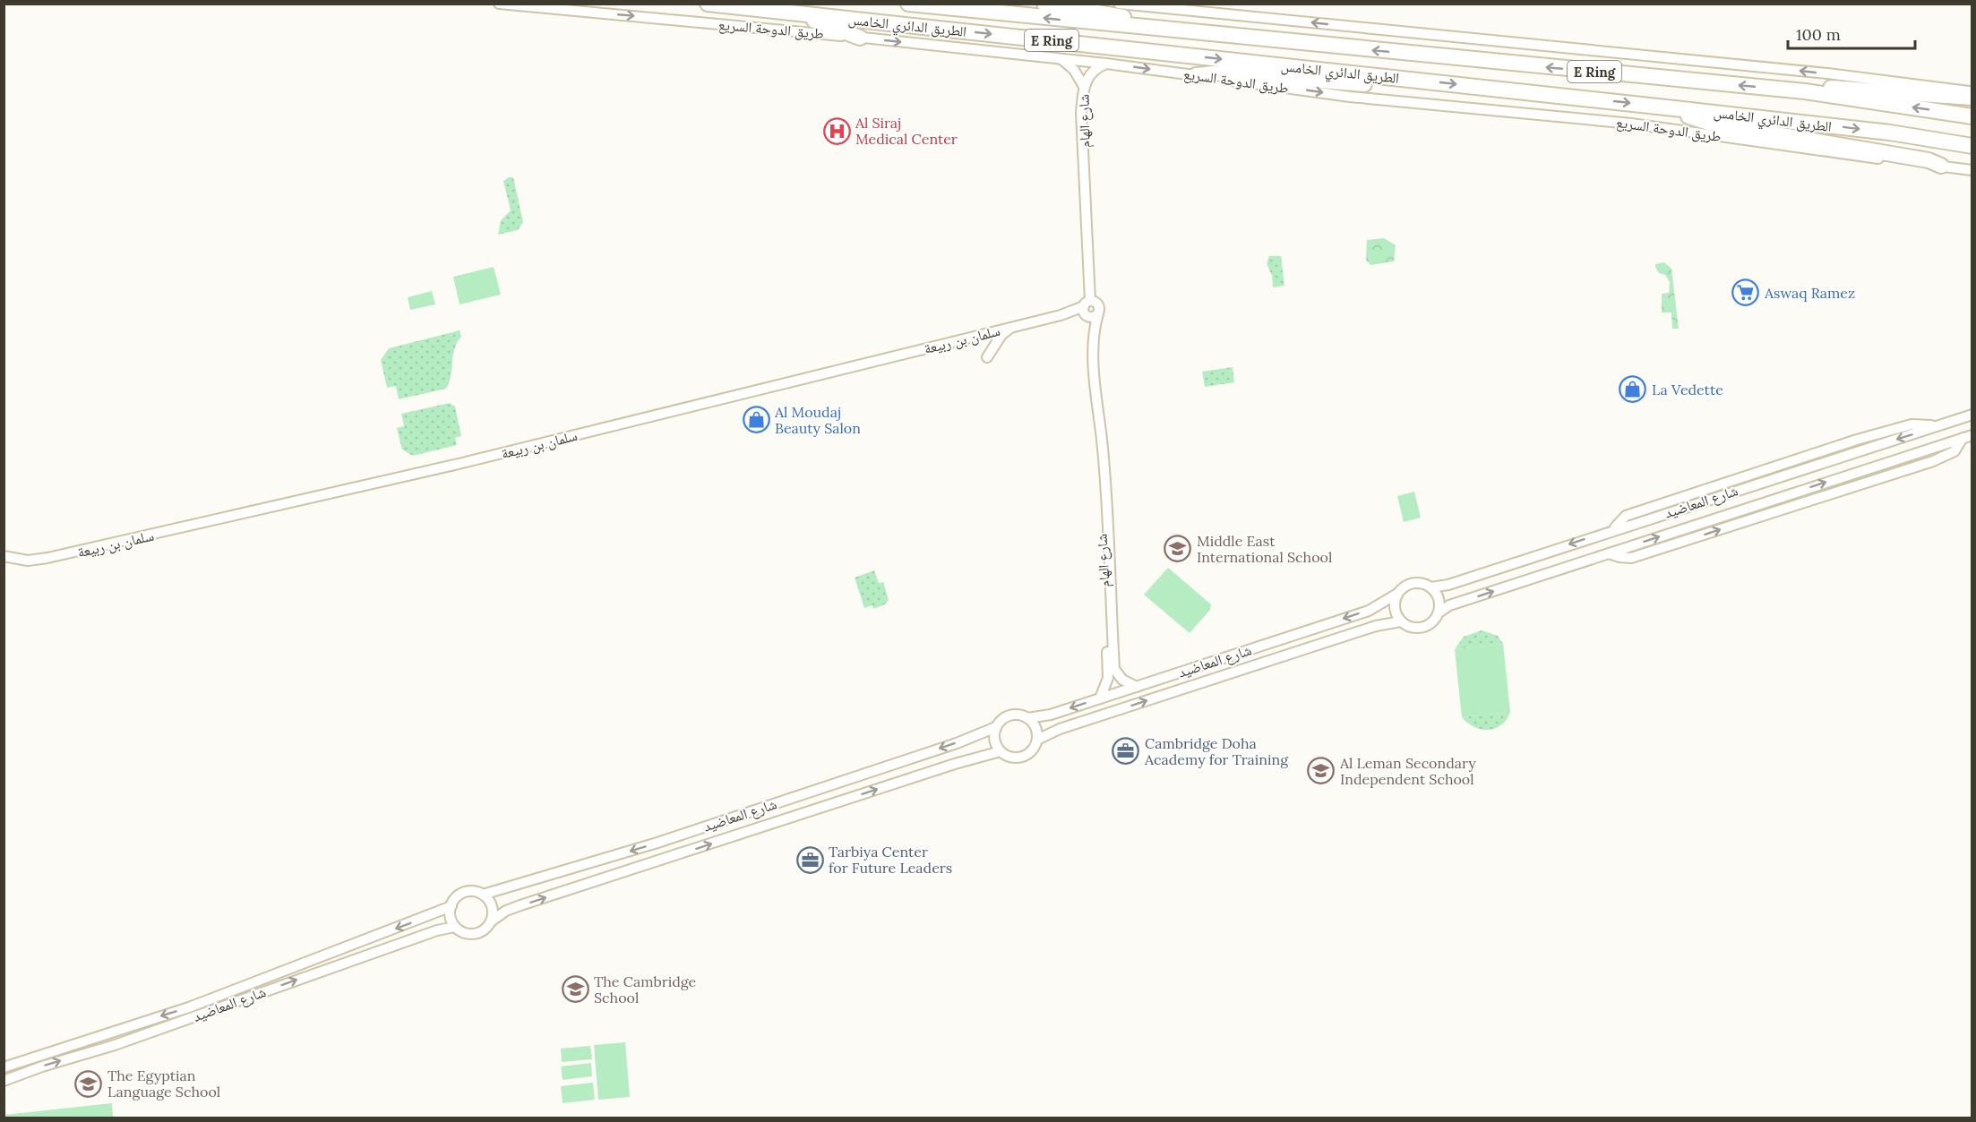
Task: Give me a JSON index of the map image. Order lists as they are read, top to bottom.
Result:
{
  "streets": {
    "highway": ["الطريق الدائري الخامس", "E Ring"],
    "street": [
      "طريق الدوحة السريع",
      "شارع الهام",
      "سلمان بن ربيعة",
      "شارع المعاضيد"
    ]
  },
  "crossings": [
    ["طريق الدوحة السريع", "شارع الهام"],
    ["شارع الهام", "سلمان بن ربيعة"],
    ["شارع الهام", "شارع المعاضيد"]
  ],
  "places": {
    "hospital": ["Al Siraj Medical Center"],
    "supermarket": ["Aswaq Ramez"],
    "shop": ["La Vedette", "Al Moudaj Beauty Salon"],
    "school or university": [
      "Middle East International School",
      "Al Leman Secondary Independent School",
      "The Cambridge School",
      "The Egyptian Language School"
    ],
    "office": ["Cambridge Doha Academy for Training", "Tarbiya Center for Future Leaders"]
  },
  "scale_bar": "100 m"
}
